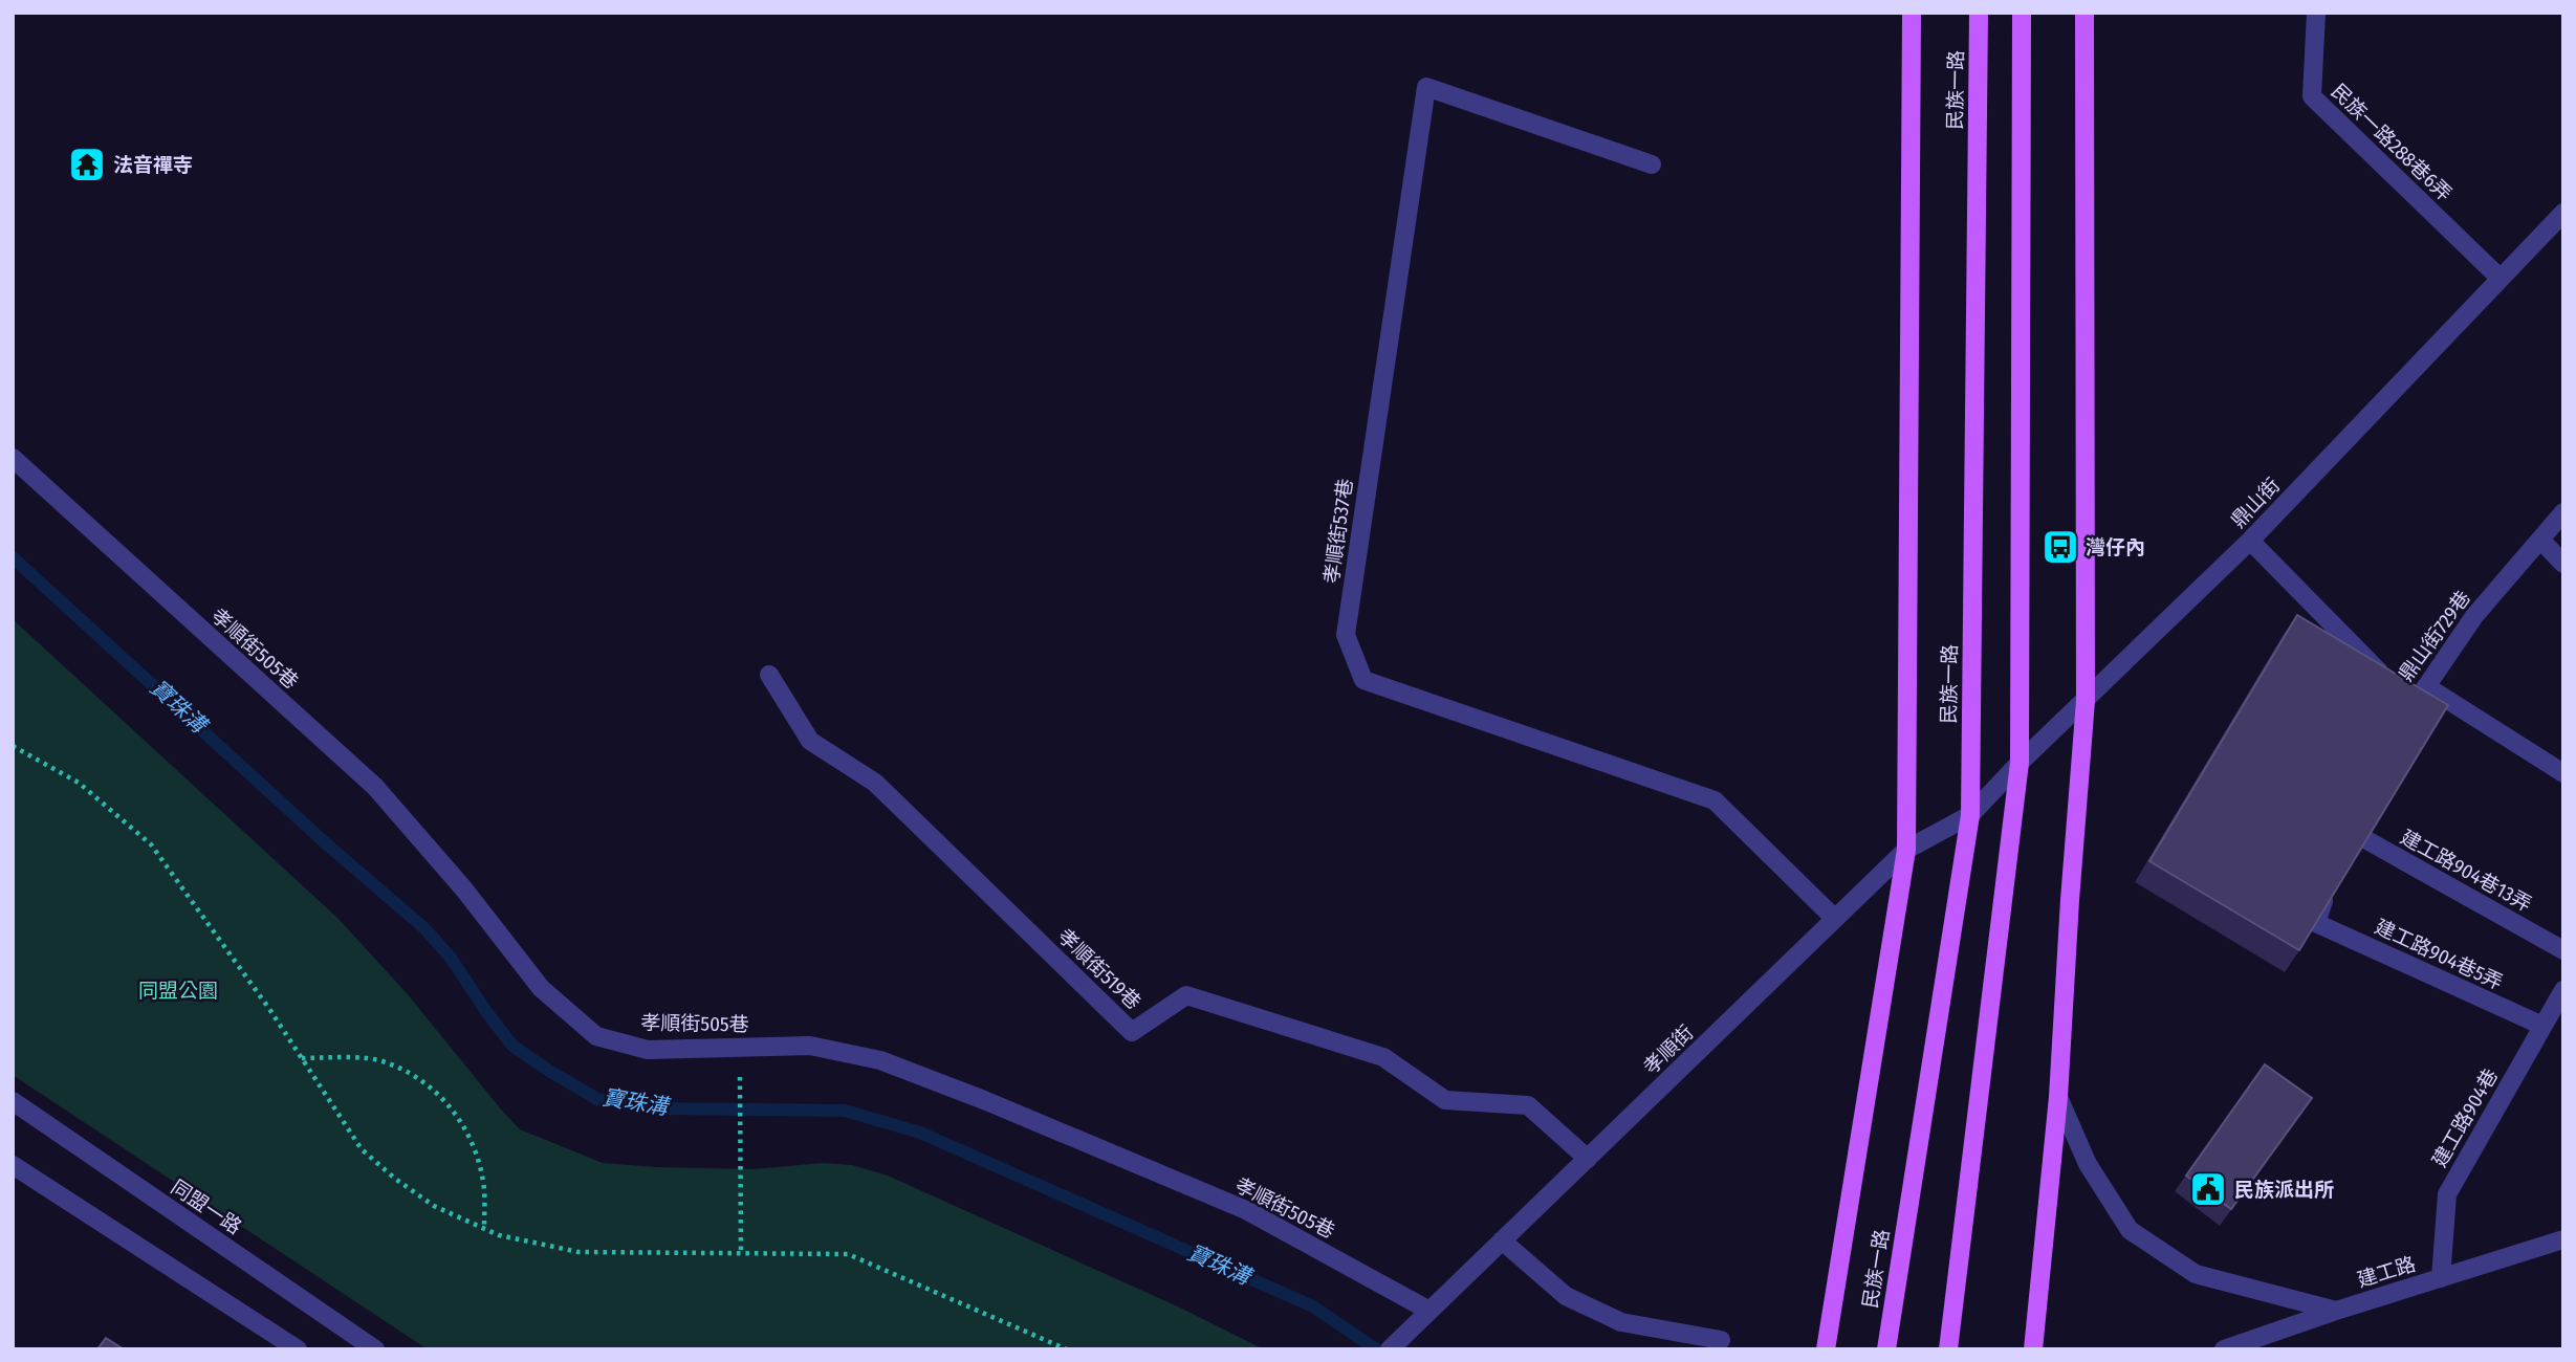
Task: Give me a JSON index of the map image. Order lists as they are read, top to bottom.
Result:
{
  "streets": {
    "main road": ["民族一路"],
    "street": [
      "民族一路288巷6弄",
      "鼎山街",
      "孝順街537巷",
      "鼎山街729巷",
      "孝順街505巷",
      "建工路904巷13弄",
      "建工路904巷5弄",
      "孝順街519巷",
      "孝順街",
      "建工路904巷",
      "同盟一路",
      "建工路"
    ]
  },
  "crossings": [
    ["民族一路", "鼎山街"],
    ["民族一路", "孝順街"],
    ["民族一路288巷6弄", "鼎山街"],
    ["鼎山街", "孝順街"],
    ["孝順街537巷", "孝順街"],
    ["孝順街505巷", "孝順街"],
    ["建工路904巷5弄", "建工路904巷"],
    ["孝順街519巷", "孝順街"],
    ["建工路904巷", "建工路"]
  ],
  "water": ["寶珠溝"],
  "parks": ["同盟公園"],
  "places": {
    "temple": ["法音禪寺"],
    "bus stop": ["灣仔內"],
    "public building": ["民族派出所"]
  }
}
